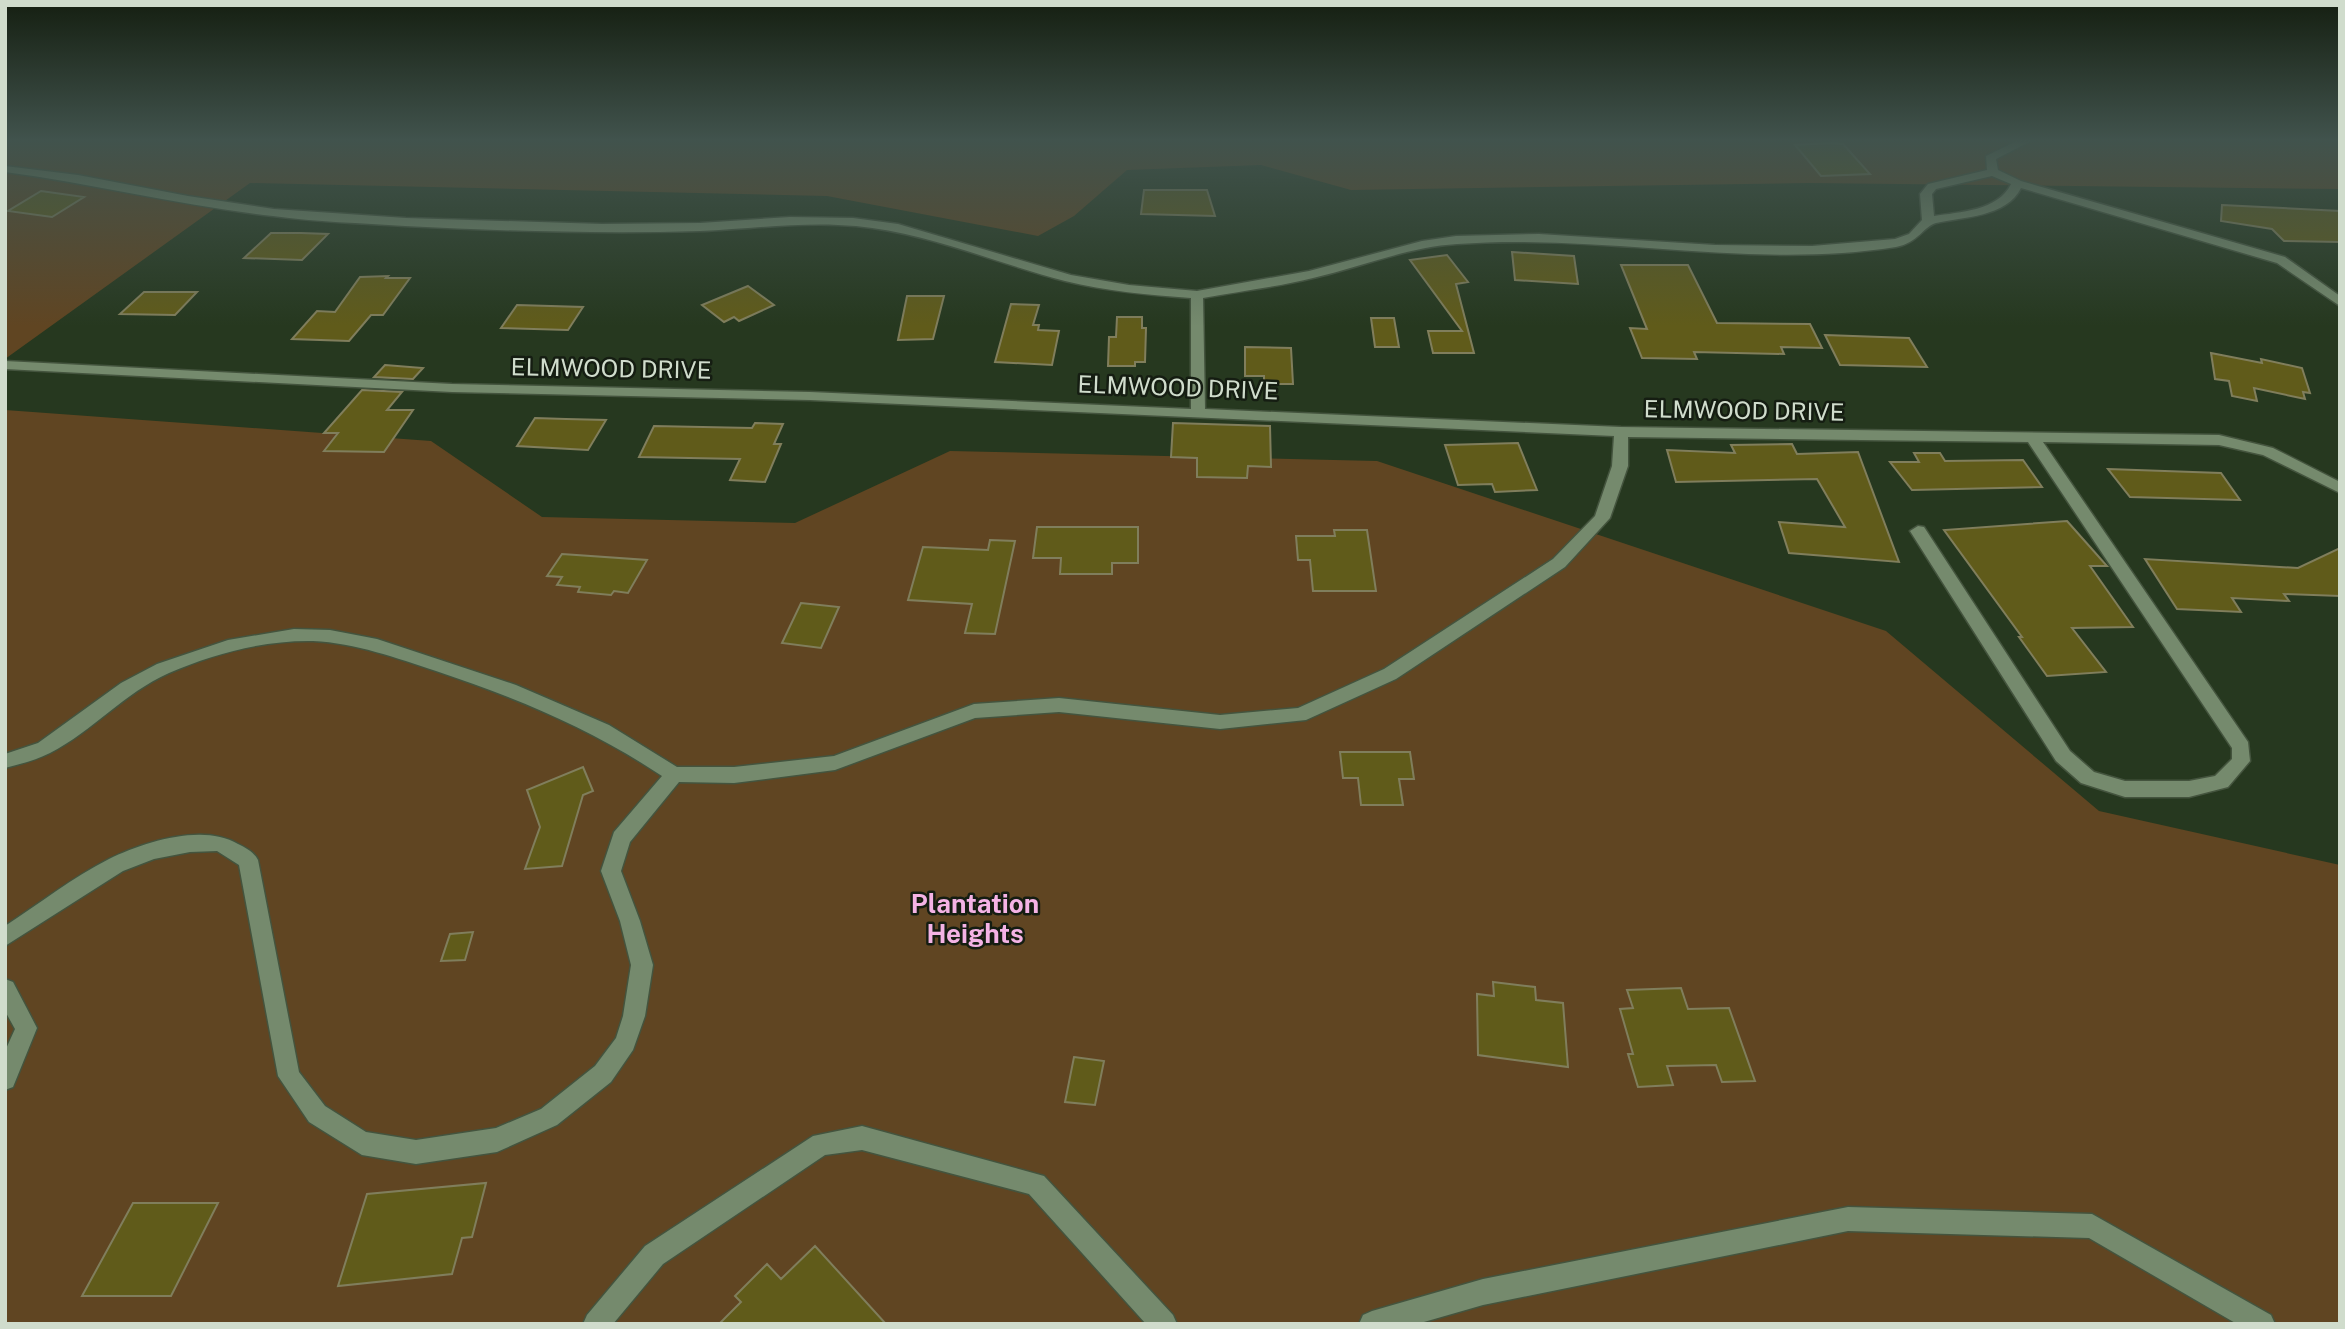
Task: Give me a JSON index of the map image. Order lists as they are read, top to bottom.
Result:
{
  "streets": {
    "street": ["ELMWOOD DRIVE"]
  },
  "districts": ["Plantation Heights"]
}
